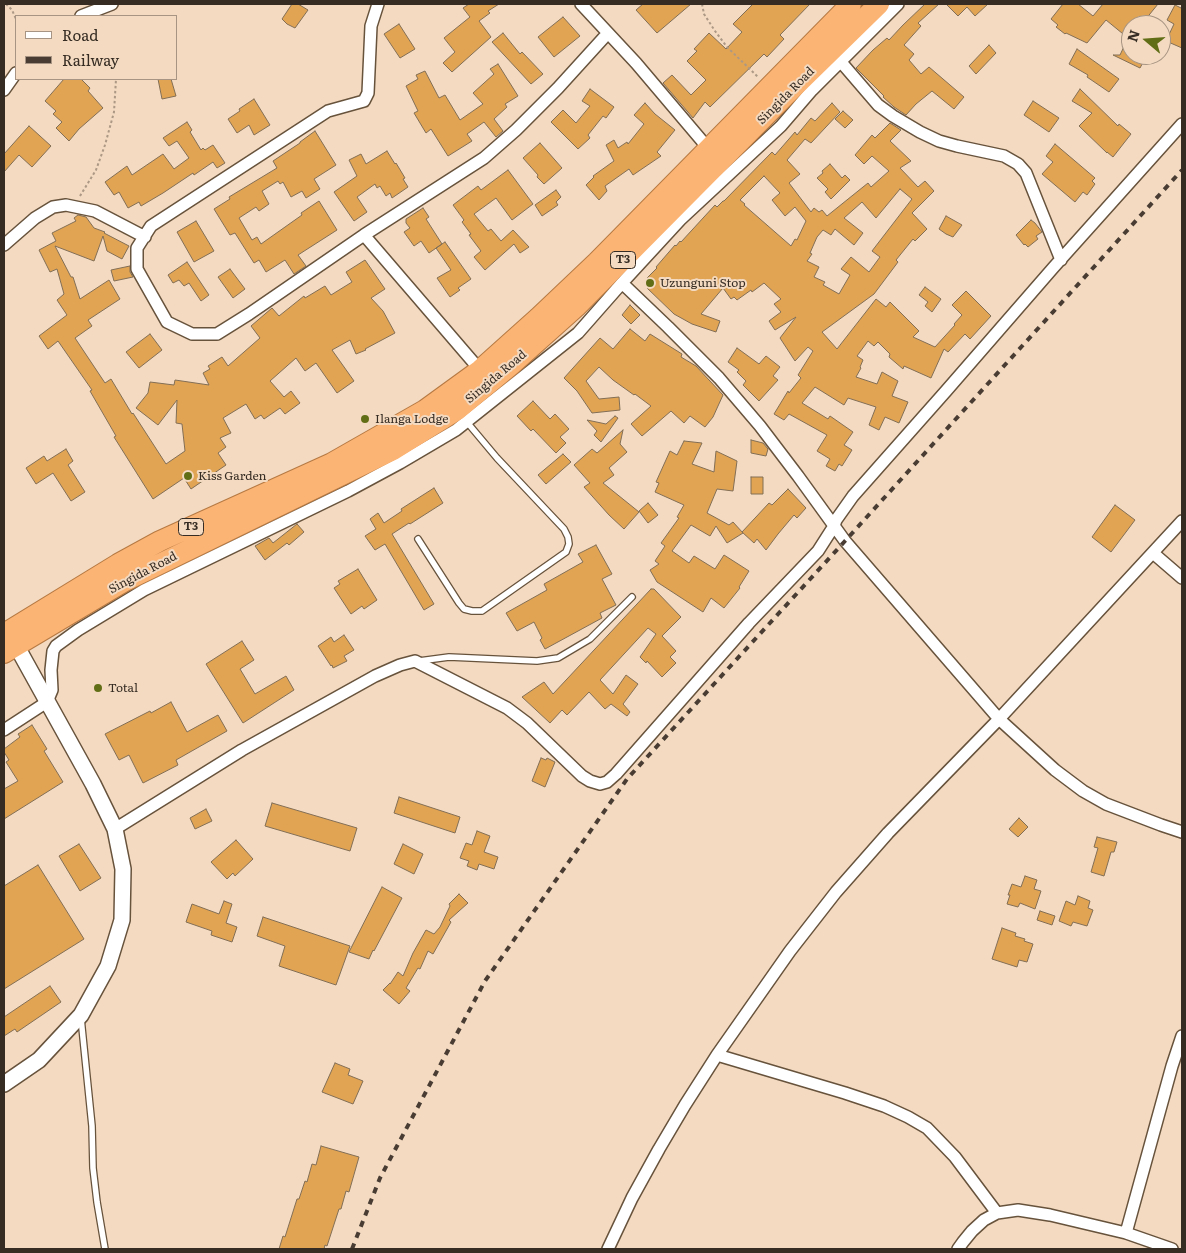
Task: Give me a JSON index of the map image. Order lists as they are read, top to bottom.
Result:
{
  "streets": {
    "highway": ["Singida Road", "T3"]
  },
  "places": [
    "Uzunguni Stop",
    "Ilanga Lodge",
    "Kiss Garden",
    "Total"
  ],
  "legend": ["Road", "Railway"],
  "north": "left"
}
